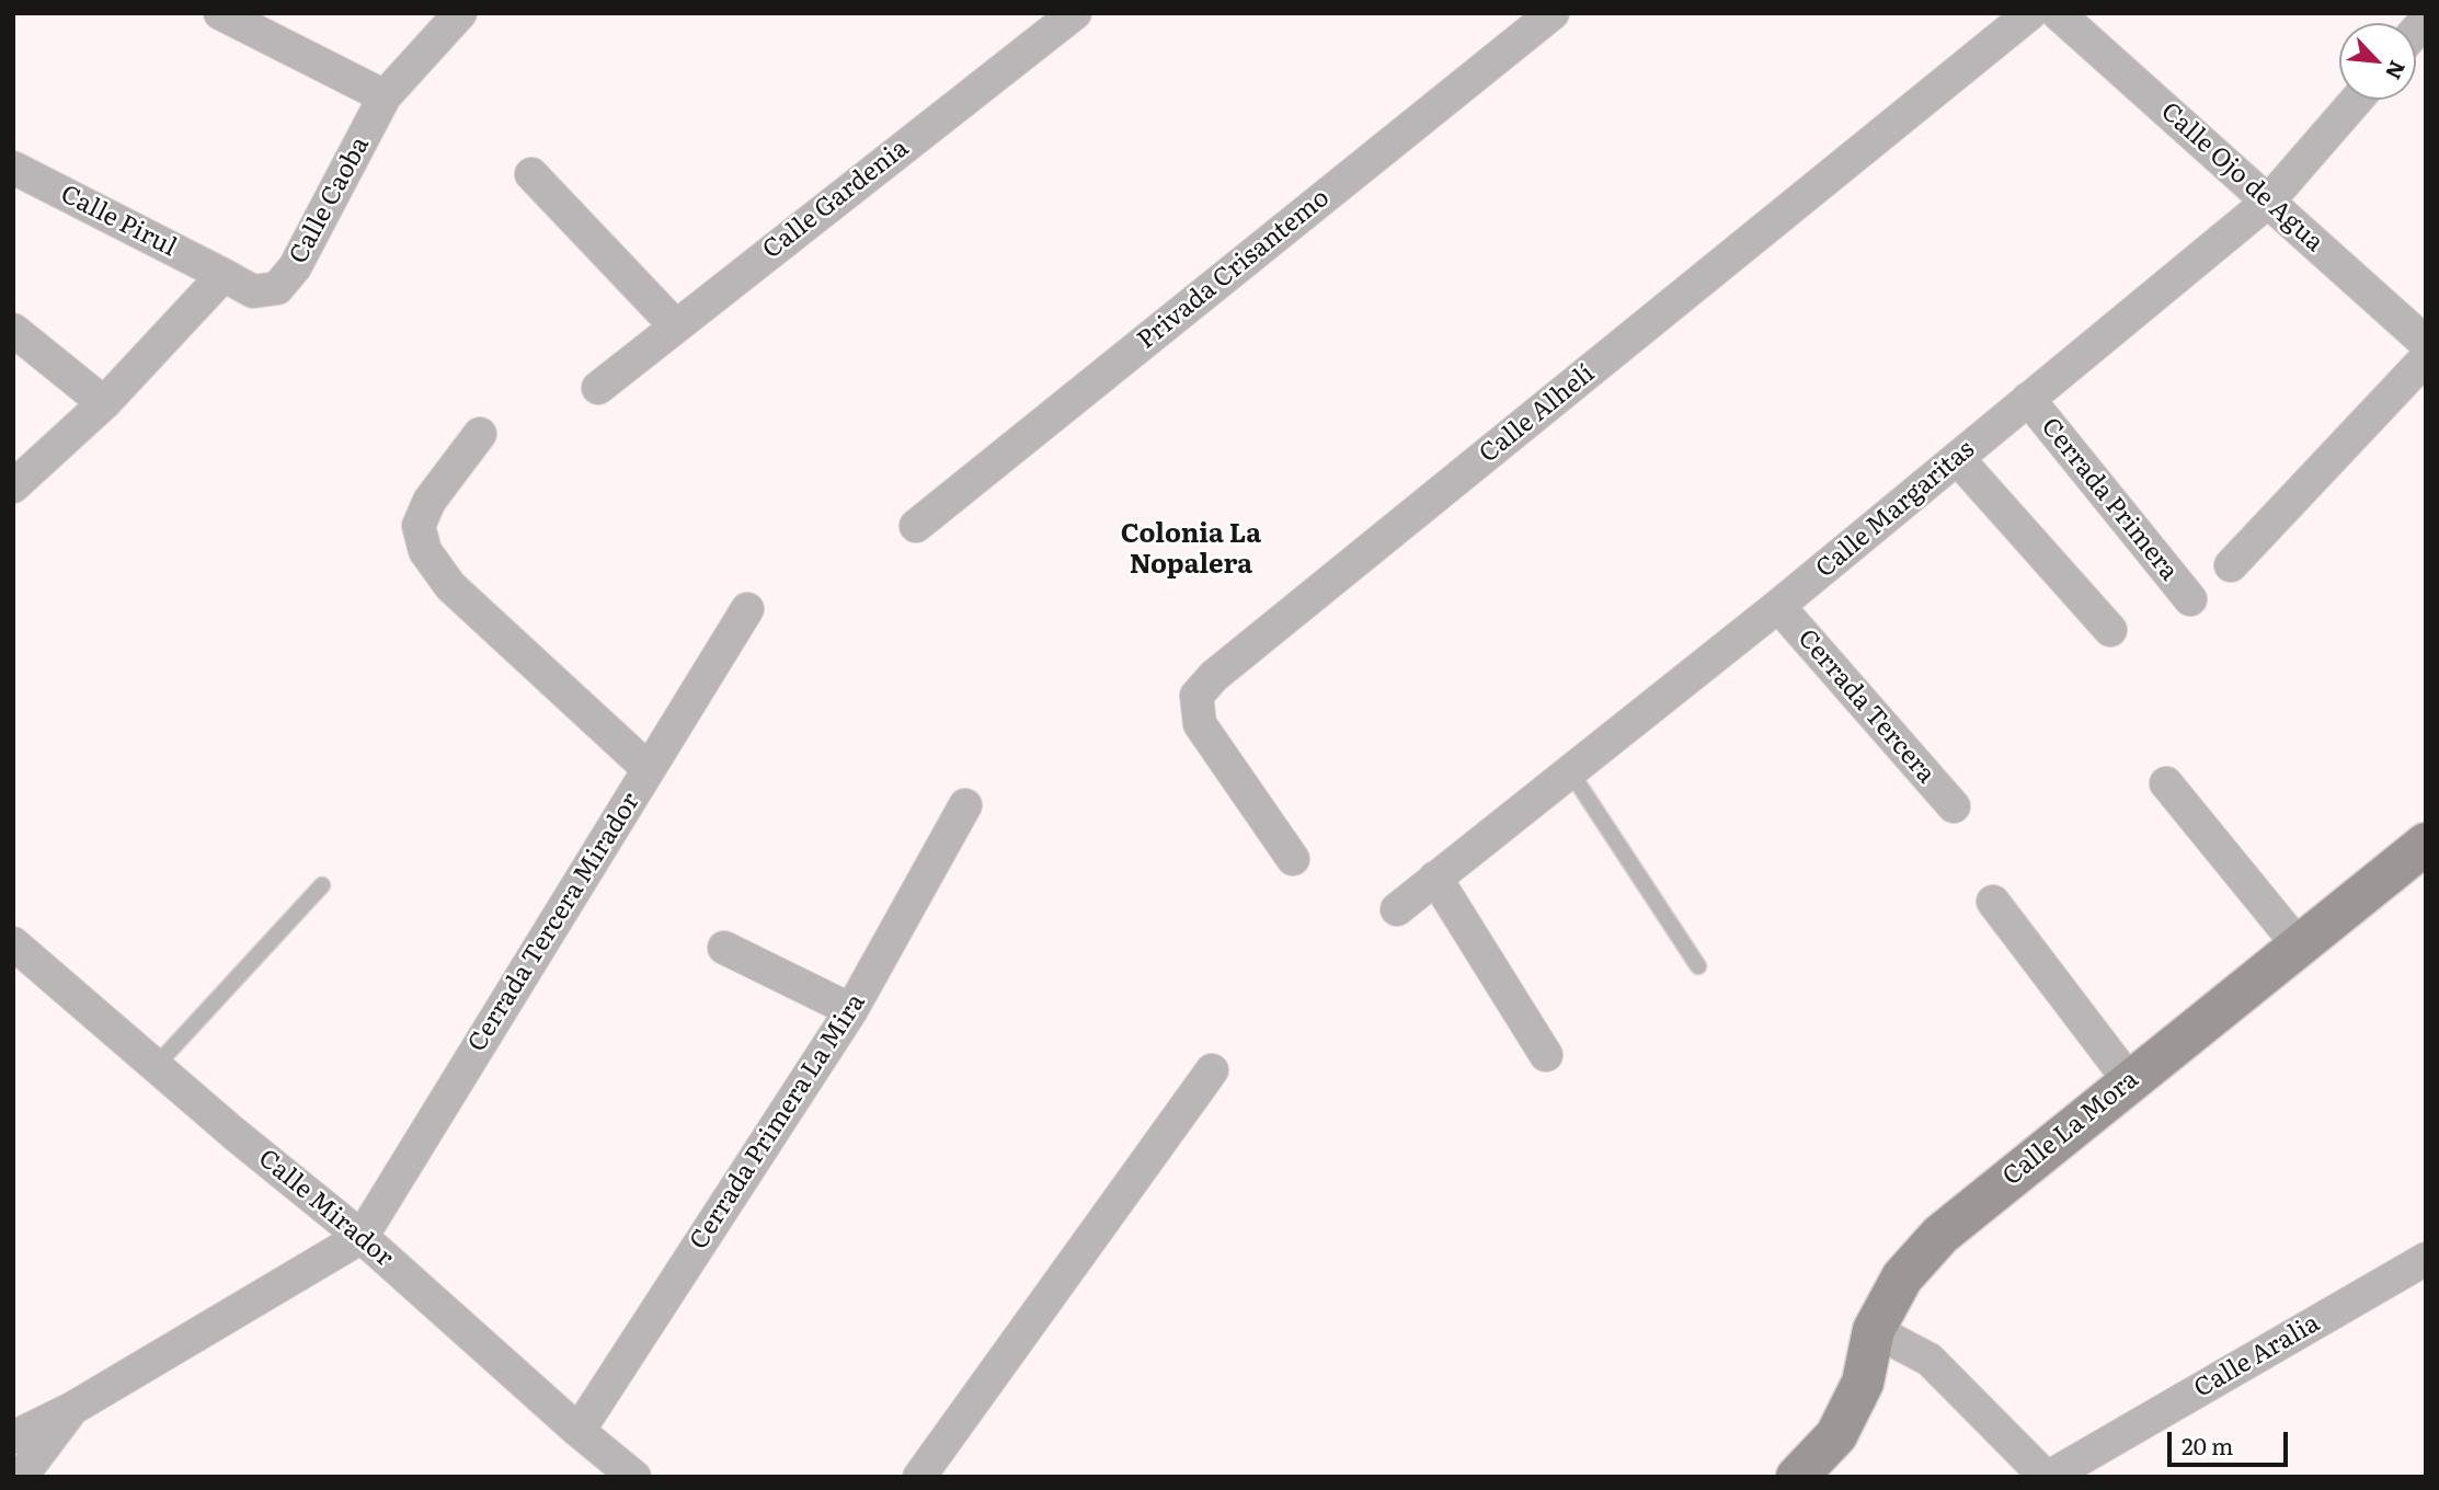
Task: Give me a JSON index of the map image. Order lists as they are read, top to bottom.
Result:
{
  "streets": {
    "street": [
      "Calle Ojo de Agua",
      "Calle Gardenia",
      "Calle Caoba",
      "Calle Pirul",
      "Privada Crisantemo",
      "Calle Alhelí",
      "Cerrada Primera",
      "Calle Margaritas",
      "Cerrada Tercera",
      "Cerrada Tercera Mirador",
      "Cerrada Primera La Mira",
      "Calle La Mora",
      "Calle Mirador",
      "Calle Aralia"
    ]
  },
  "crossings": [
    ["Calle Ojo de Agua", "Calle Margaritas"],
    ["Calle Caoba", "Calle Pirul"],
    ["Cerrada Primera", "Calle Margaritas"],
    ["Calle Margaritas", "Cerrada Tercera"],
    ["Cerrada Tercera Mirador", "Calle Mirador"],
    ["Cerrada Primera La Mira", "Calle Mirador"]
  ],
  "districts": ["Colonia La Nopalera"],
  "scale_bar": "20 m",
  "north": "bottom right"
}
